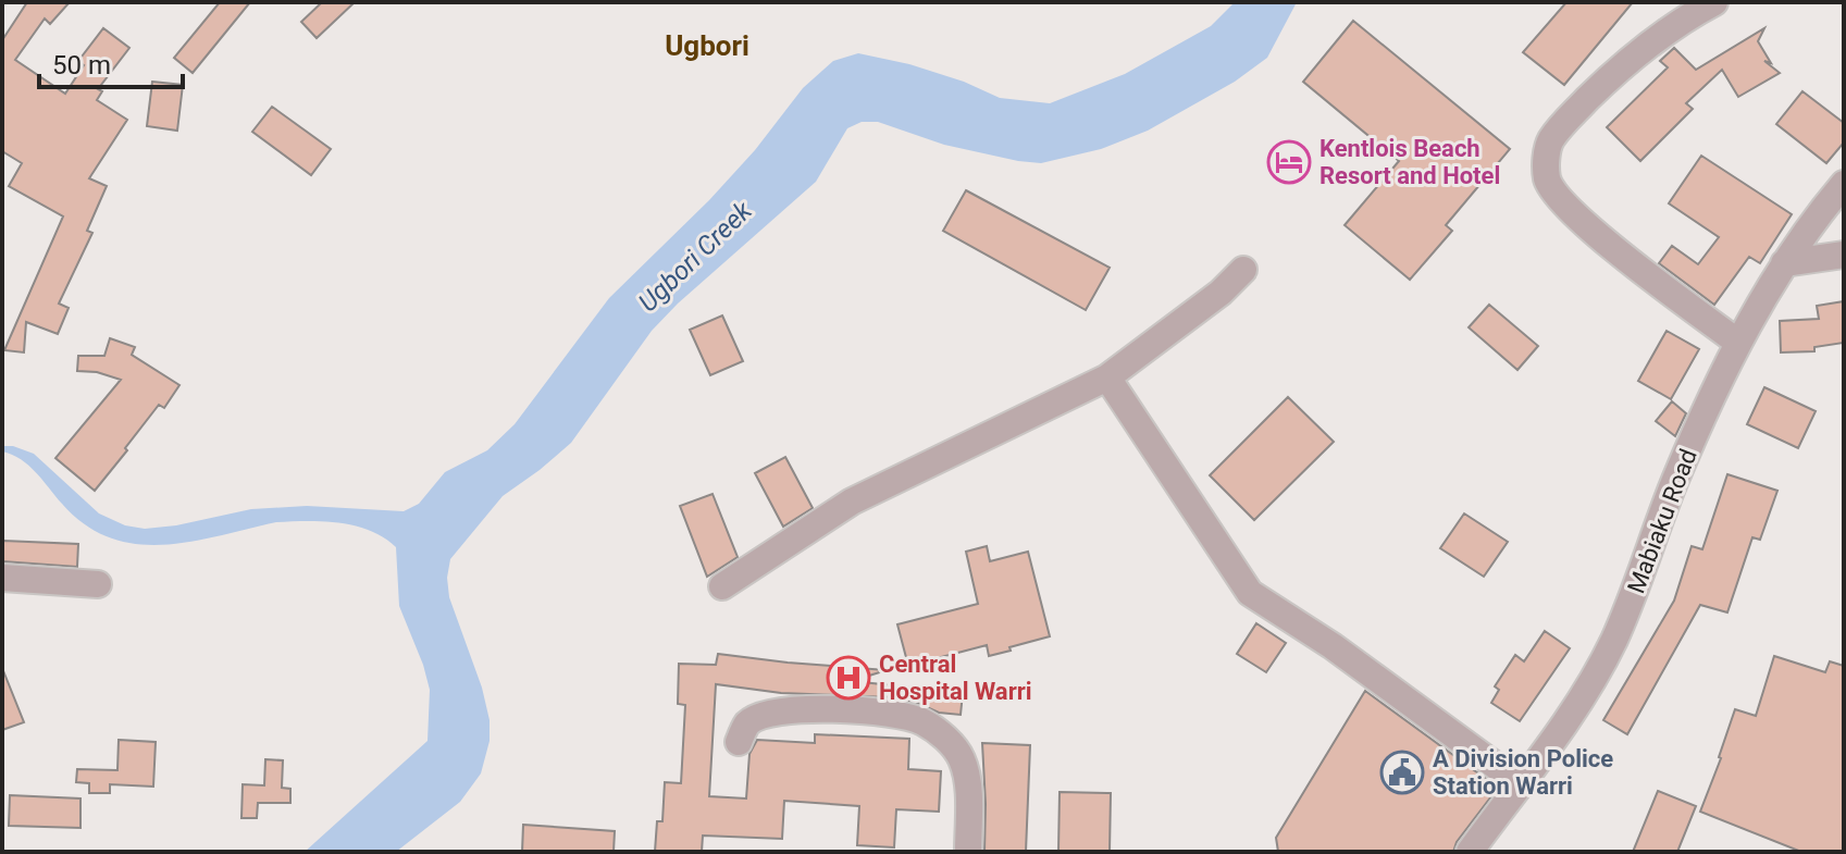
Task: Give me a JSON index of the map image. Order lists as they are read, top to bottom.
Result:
{
  "streets": {
    "street": ["Mabiaku Road"]
  },
  "districts": ["Ugbori"],
  "water": ["Ugbori Creek"],
  "places": {
    "hotel": ["Kentlois Beach Resort and Hotel"],
    "hospital": ["Central Hospital Warri"],
    "public building": ["A Division Police Station Warri"]
  },
  "scale_bar": "50 m"
}
